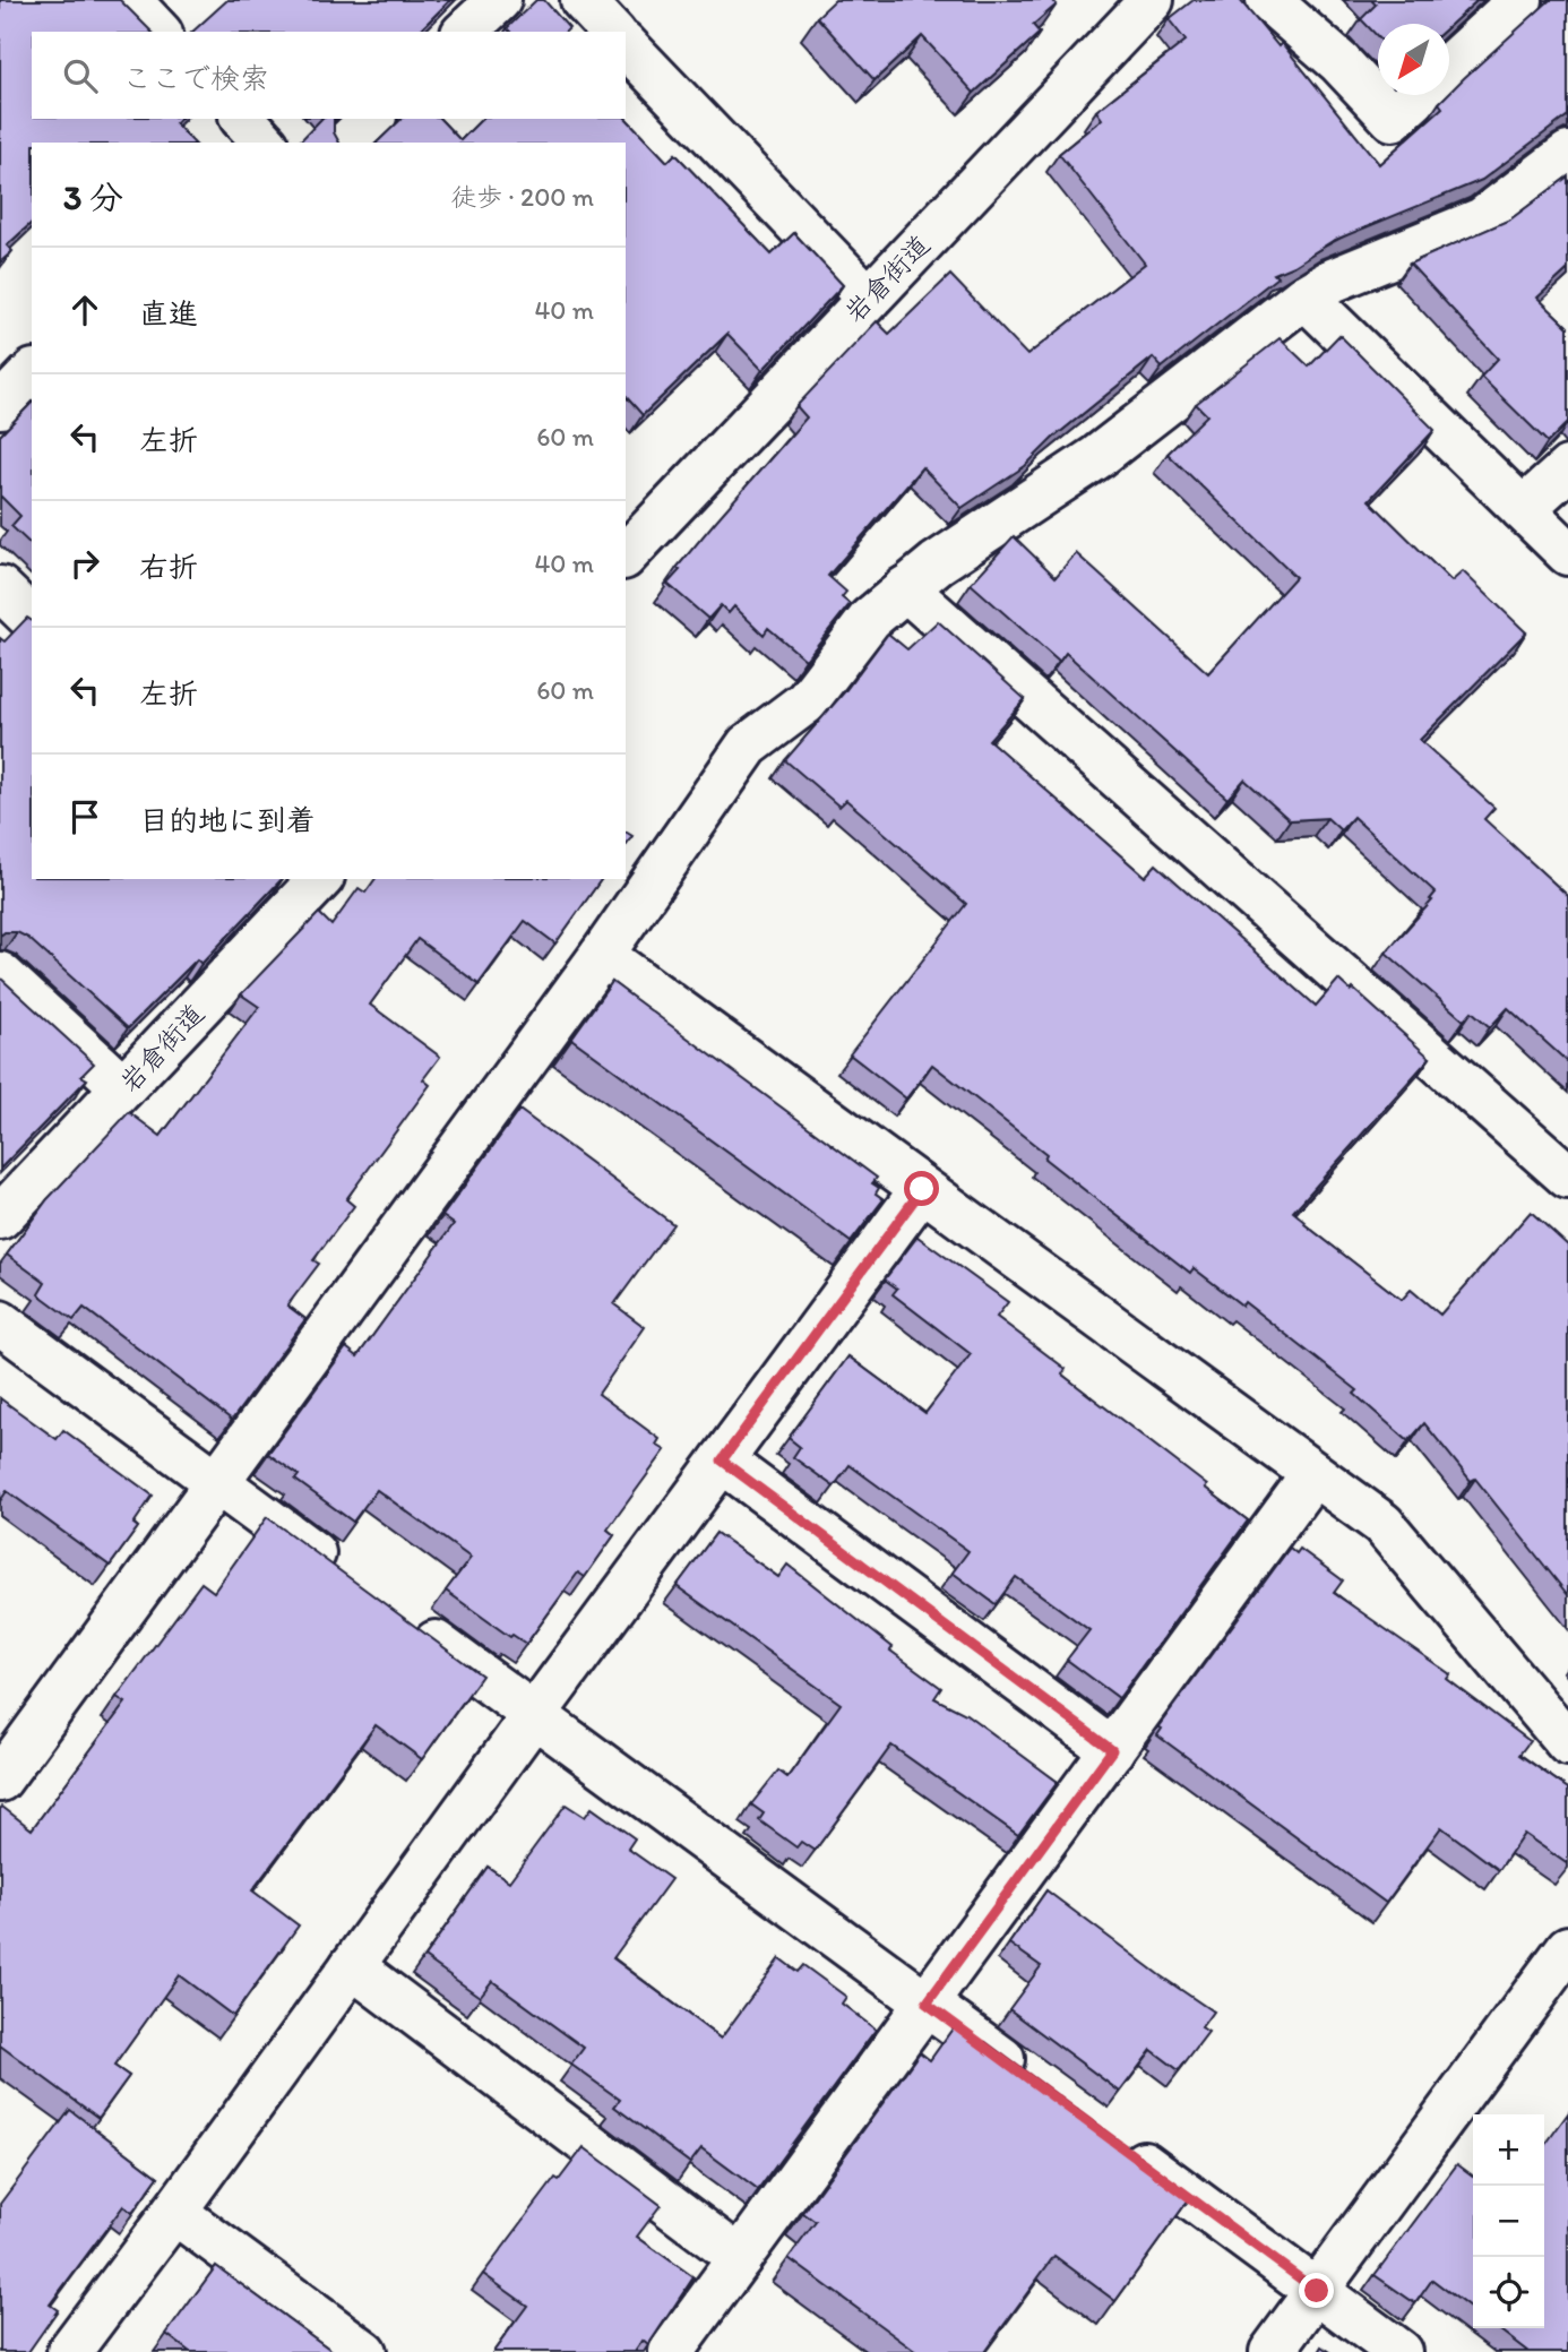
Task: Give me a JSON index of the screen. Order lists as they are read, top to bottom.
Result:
{
  "streets": {
    "street": ["岩倉街道"]
  },
  "north": "bottom left",
  "page": {
    "search": "ここで検索",
    "heading": ["3 分", "徒歩 · 200 m"],
    "list": [
      ["直進", "40 m"],
      ["左折", "60 m"],
      ["右折", "40 m"],
      ["左折", "60 m"],
      "目的地に到着"
    ],
    "map_buttons": ["+", "−"]
  }
}
